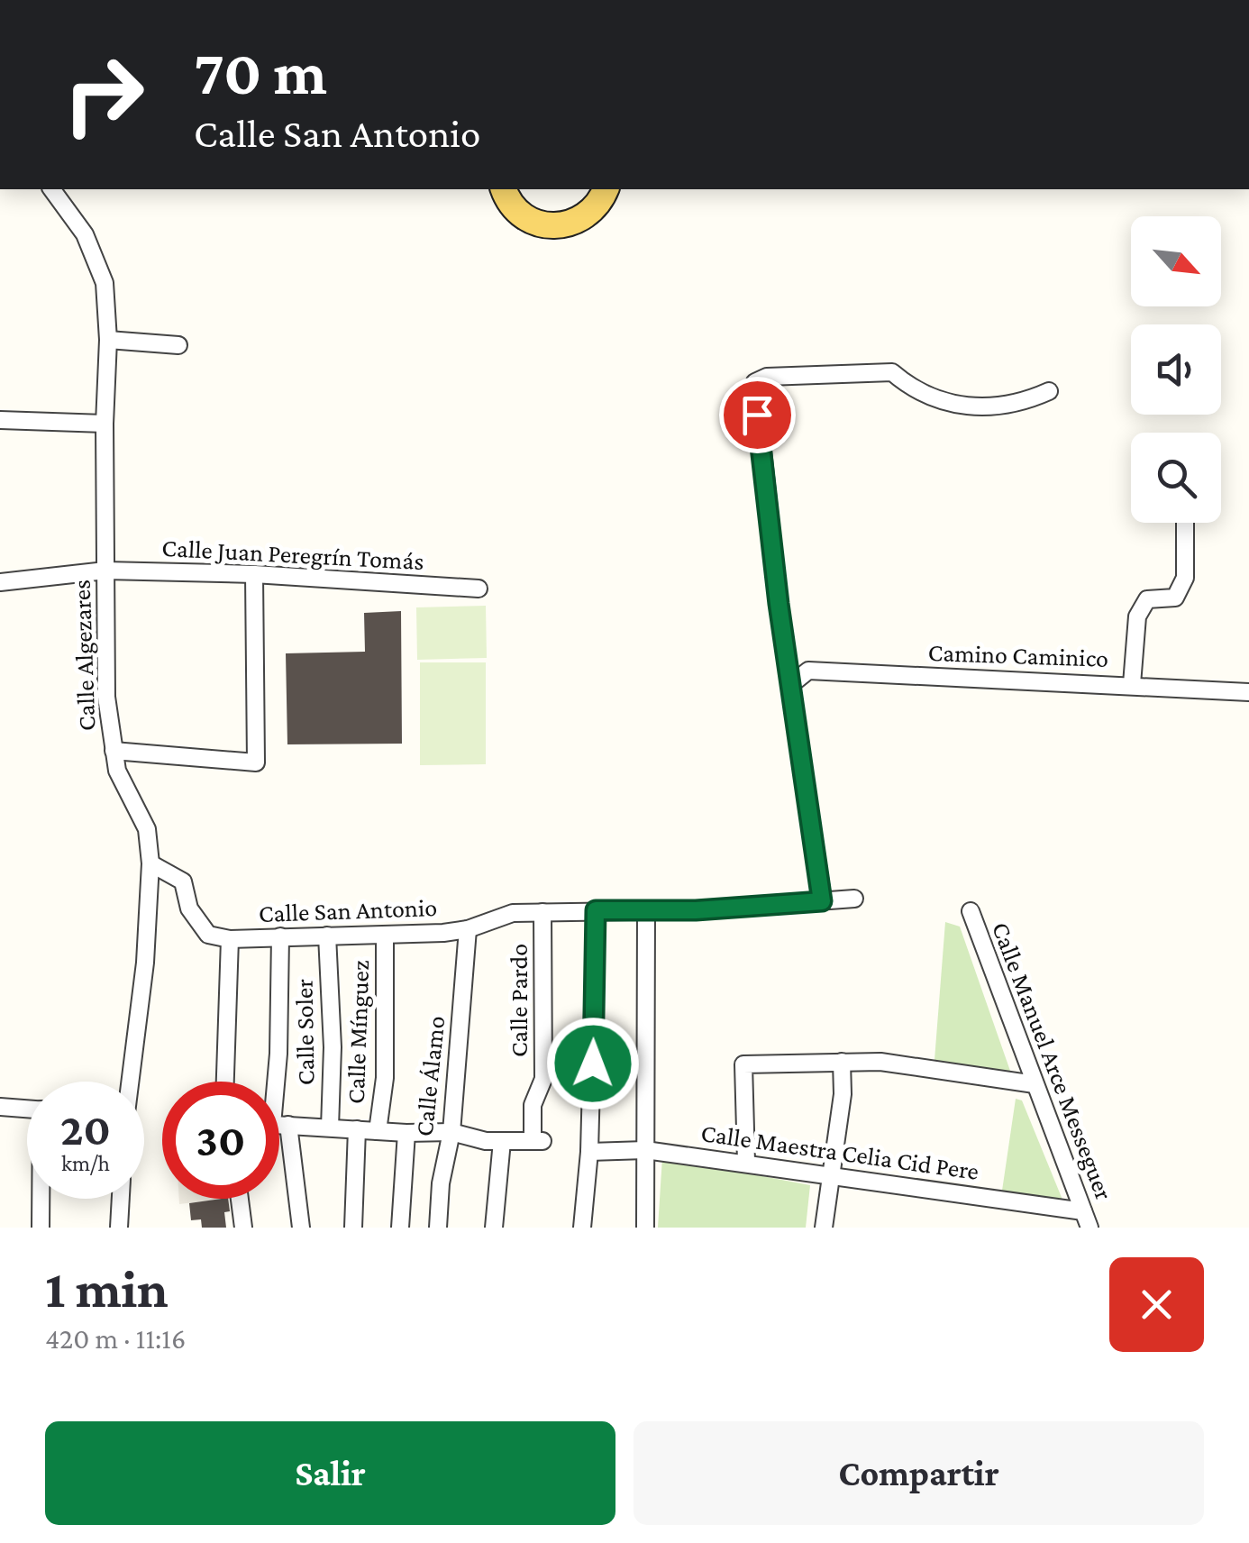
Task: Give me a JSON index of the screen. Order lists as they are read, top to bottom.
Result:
{
  "streets": {
    "street": [
      "Calle Juan Peregrín Tomás",
      "Calle Algezares",
      "Camino Caminico",
      "Calle San Antonio",
      "Calle Pardo",
      "Calle Soler",
      "Calle Mínguez",
      "Calle Manuel Arce Messeguer",
      "Calle Álamo",
      "Calle Maestra Celia Cid Pere"
    ]
  },
  "crossings": [
    ["Calle Juan Peregrín Tomás", "Calle Algezares"],
    ["Calle Algezares", "Calle San Antonio"],
    ["Calle San Antonio", "Calle Pardo"],
    ["Calle San Antonio", "Calle Soler"],
    ["Calle San Antonio", "Calle Mínguez"],
    ["Calle San Antonio", "Calle Álamo"],
    ["Calle Manuel Arce Messeguer", "Calle Maestra Celia Cid Pere"]
  ],
  "north": "bottom right",
  "page": {
    "turn": ["70 m", "Calle San Antonio"],
    "speed": "20 km/h",
    "limit": "30",
    "heading": ["1 min", "420 m · 11:16"],
    "buttons": ["Salir", "Compartir"]
  }
}
